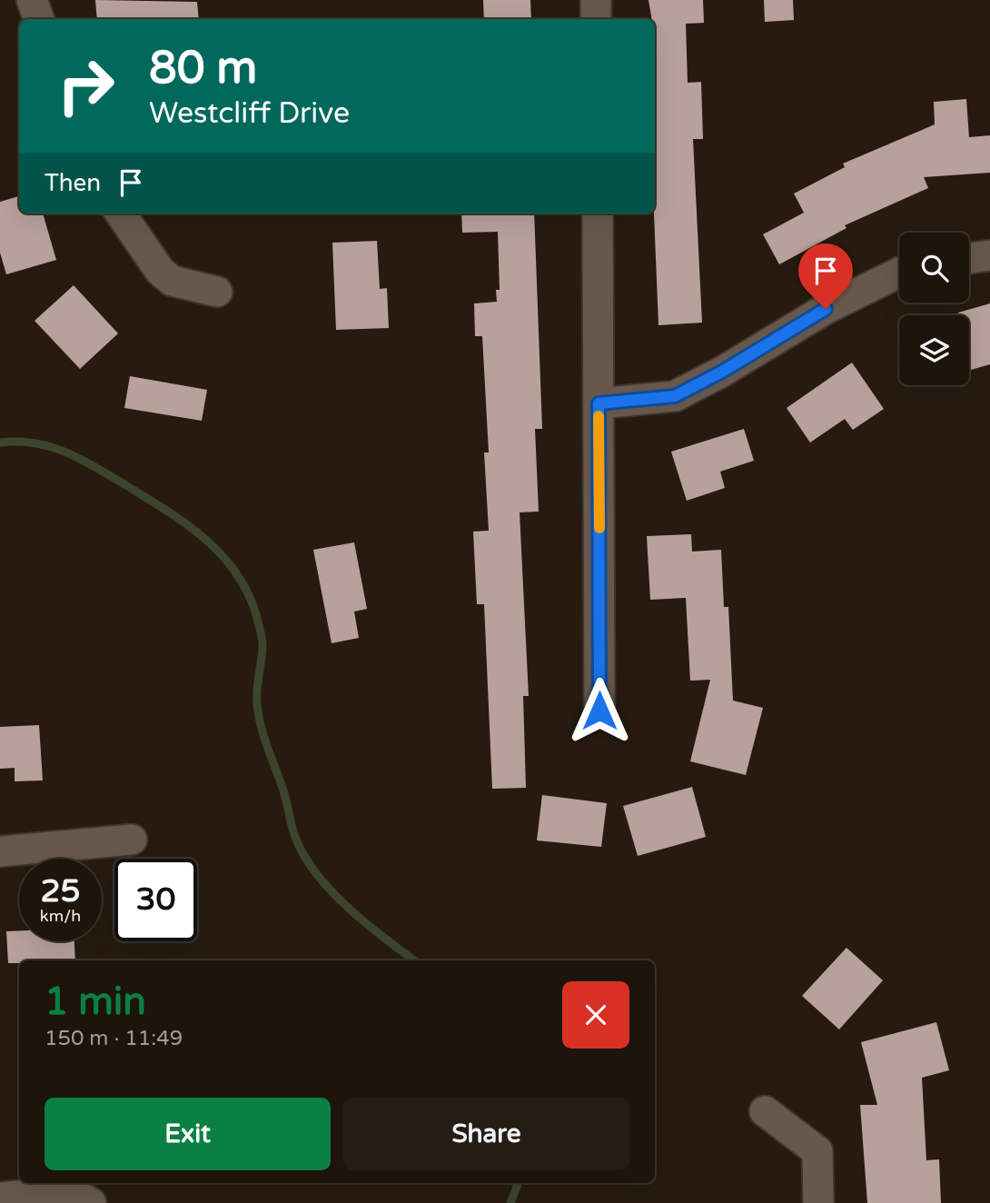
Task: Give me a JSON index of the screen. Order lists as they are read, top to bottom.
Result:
{
  "page": {
    "turn": ["80 m", "Westcliff Drive"],
    "then": "Then",
    "speed": "25 km/h",
    "limit": "30",
    "heading": ["1 min", "150 m · 11:49"],
    "buttons": ["Exit", "Share"]
  }
}
